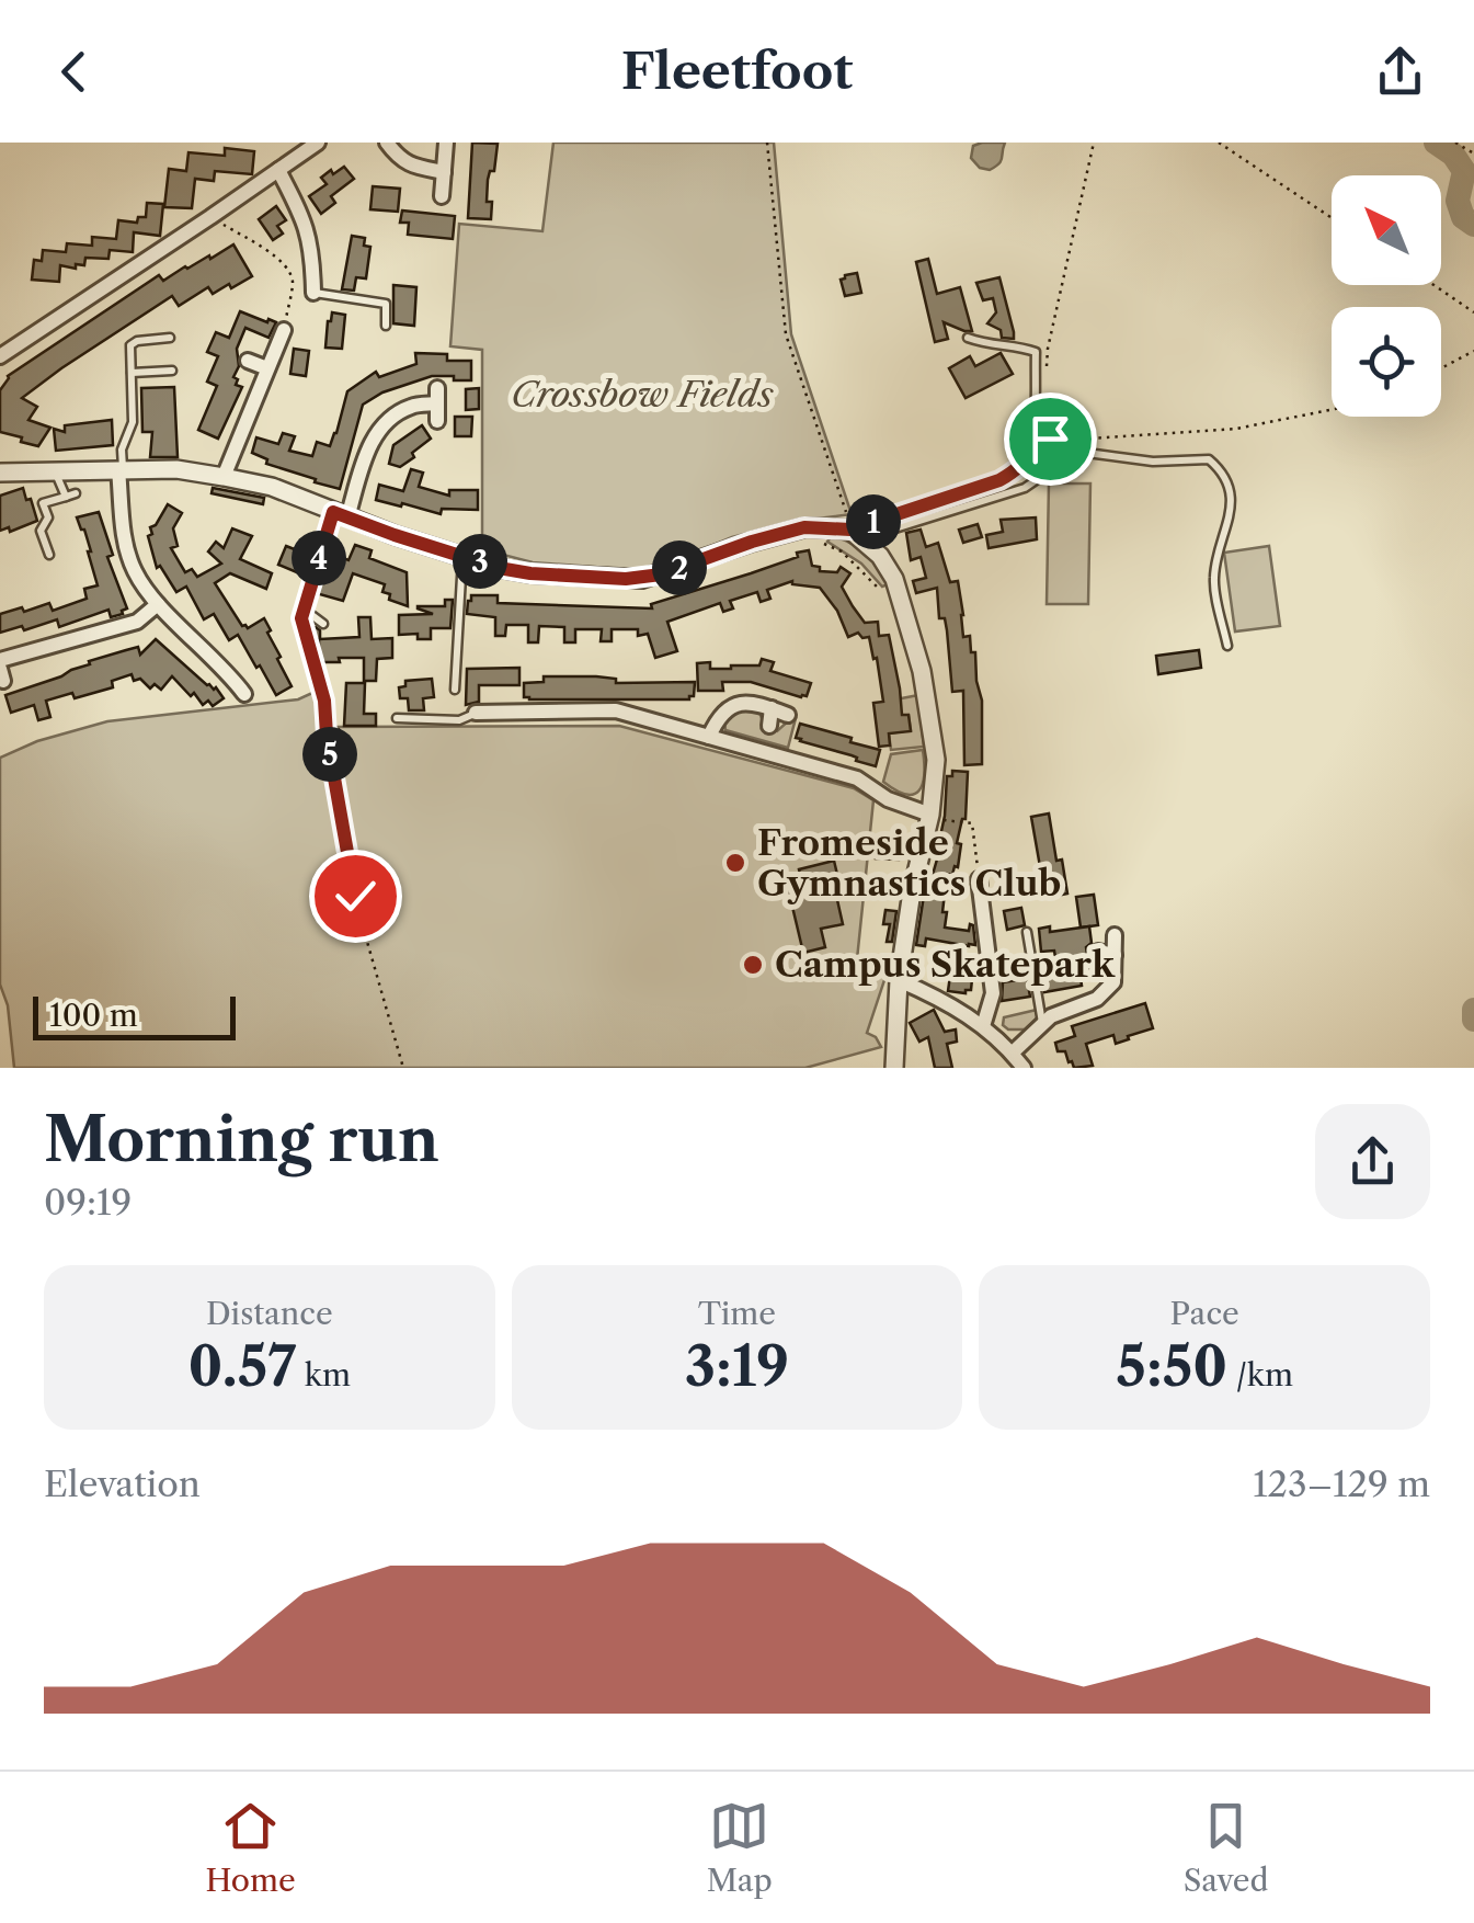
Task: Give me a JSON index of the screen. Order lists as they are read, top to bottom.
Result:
{
  "parks": ["Crossbow Fields"],
  "places": ["Fromeside Gymnastics Club", "Campus Skatepark"],
  "scale_bar": "100 m",
  "north": "top left",
  "page": {
    "header": "Fleetfoot",
    "pins": [
      "1",
      "4",
      "3",
      "2",
      "5"
    ],
    "scale": "100 m",
    "heading": ["Morning run", "09:19"],
    "stats": [
      ["Distance", "0.57 km"],
      ["Time", "3:19"],
      ["Pace", "5:50 /km"]
    ],
    "chart": ["Elevation", "123–129 m"],
    "tabs": ["Home", "Map", "Saved"]
  }
}
